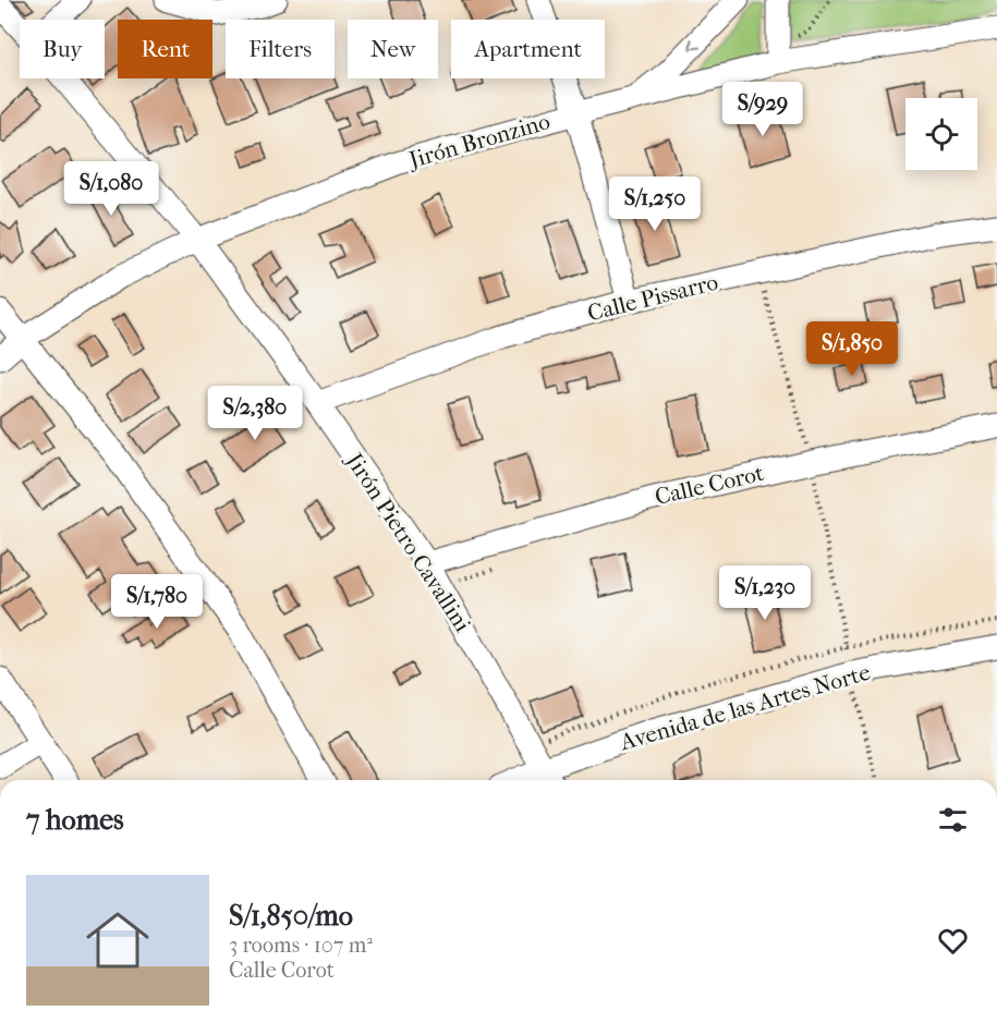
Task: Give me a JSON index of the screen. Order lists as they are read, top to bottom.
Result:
{
  "streets": {
    "street": [
      "Jirón Bronzino",
      "Calle Pissarro",
      "Calle Corot",
      "Jirón Pietro Cavallini",
      "Avenida de las Artes Norte"
    ]
  },
  "crossings": [
    ["Jirón Bronzino", "Jirón Pietro Cavallini"],
    ["Calle Pissarro", "Jirón Pietro Cavallini"],
    ["Calle Corot", "Jirón Pietro Cavallini"],
    ["Jirón Pietro Cavallini", "Avenida de las Artes Norte"]
  ],
  "page": {
    "chip": [
      "Buy",
      "Rent",
      "Filters",
      "New",
      "Apartment"
    ],
    "price": [
      "S/929",
      "S/1,080",
      "S/1,250",
      "S/1,850",
      "S/2,380",
      "S/1,230",
      "S/1,780"
    ],
    "heading": "7 homes",
    "list": [
      {
        "name": "S/1,850/mo",
        "note": "3 rooms · 107 m² · Calle Corot"
      }
    ]
  }
}
